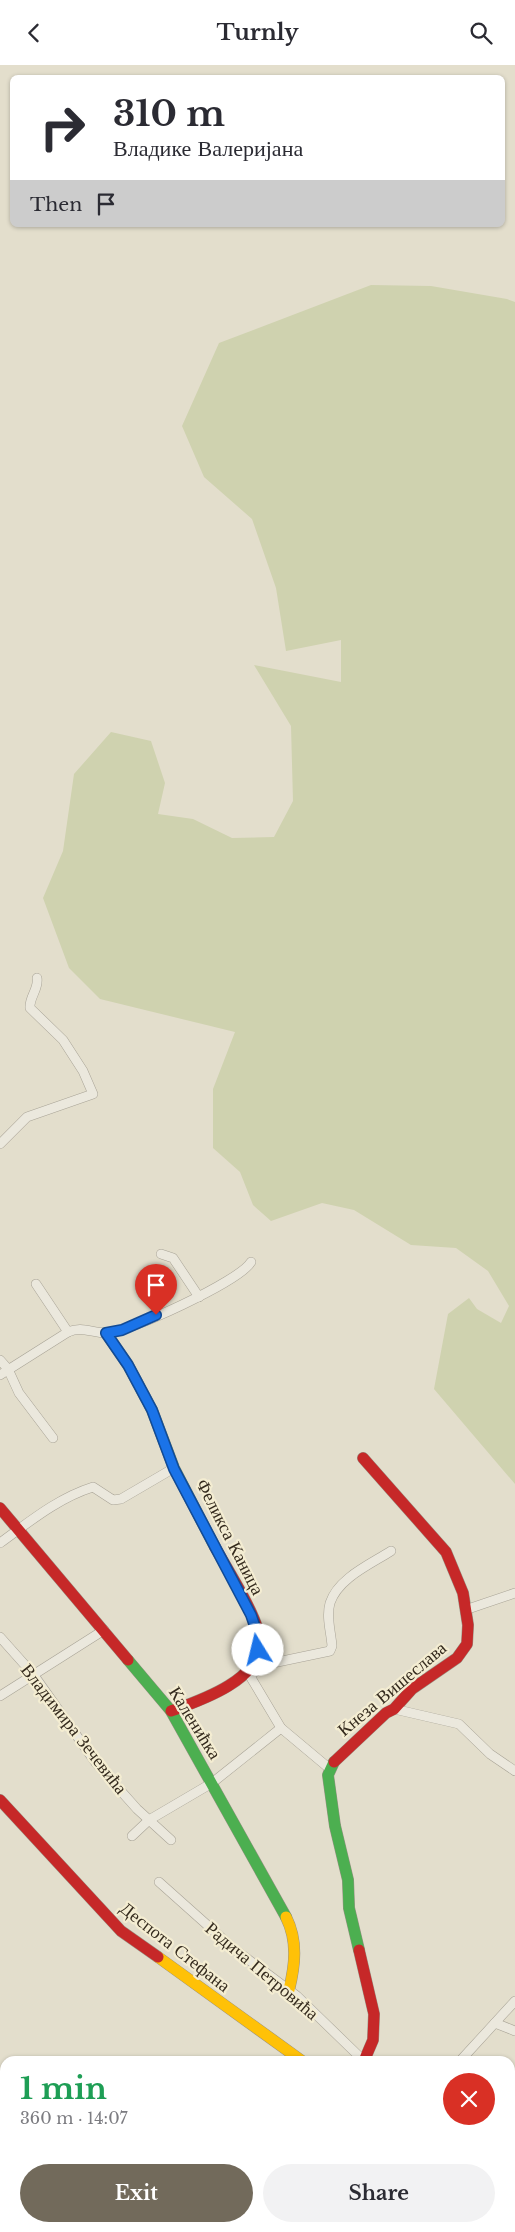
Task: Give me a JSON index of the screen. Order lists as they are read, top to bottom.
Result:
{
  "streets": {
    "street": [
      "Феликса Каница",
      "Кнеза Вишеслава",
      "Каленићка",
      "Владимира Зечевића",
      "Деспота Стефана",
      "Радича Петровића"
    ]
  },
  "crossings": [
    ["Каленићка", "Радича Петровића"]
  ],
  "page": {
    "header": "Turnly",
    "turn": ["310 m", "Владике Валеријана"],
    "then": "Then",
    "heading": ["1 min", "360 m · 14:07"],
    "buttons": ["Exit", "Share"]
  }
}
